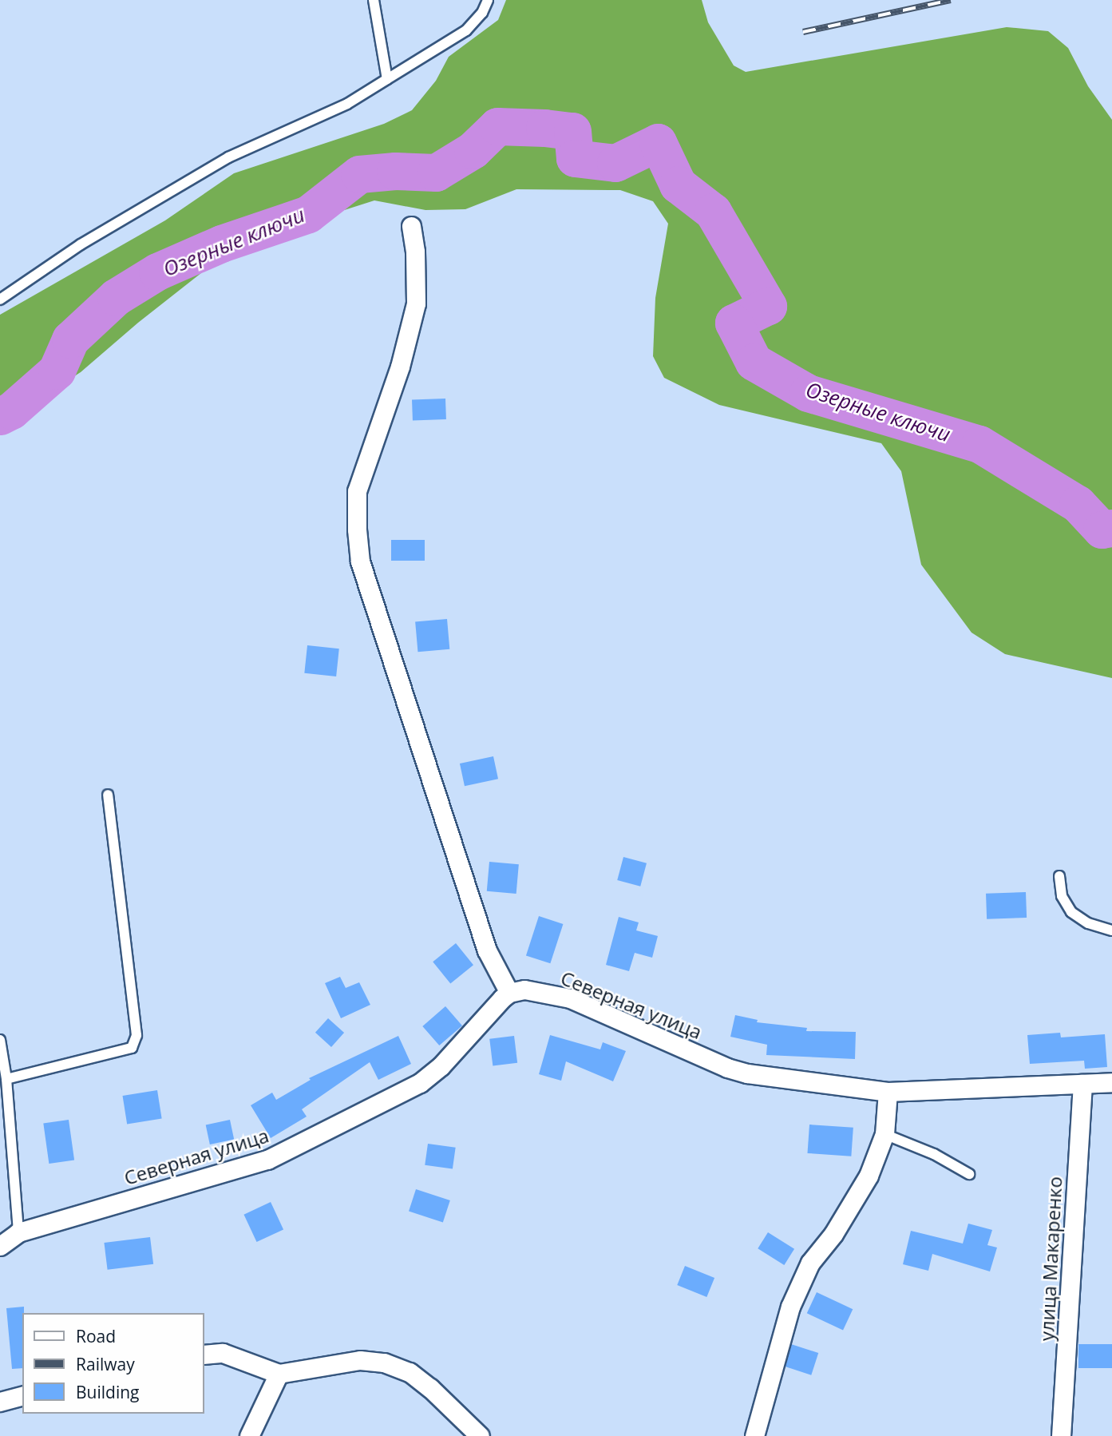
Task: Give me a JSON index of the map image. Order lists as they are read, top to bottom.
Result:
{
  "streets": {
    "street": ["Северная улица", "улица Макаренко"]
  },
  "crossings": [
    ["Северная улица", "улица Макаренко"]
  ],
  "water": ["Озерные ключи"],
  "legend": ["Road", "Railway", "Building"]
}
